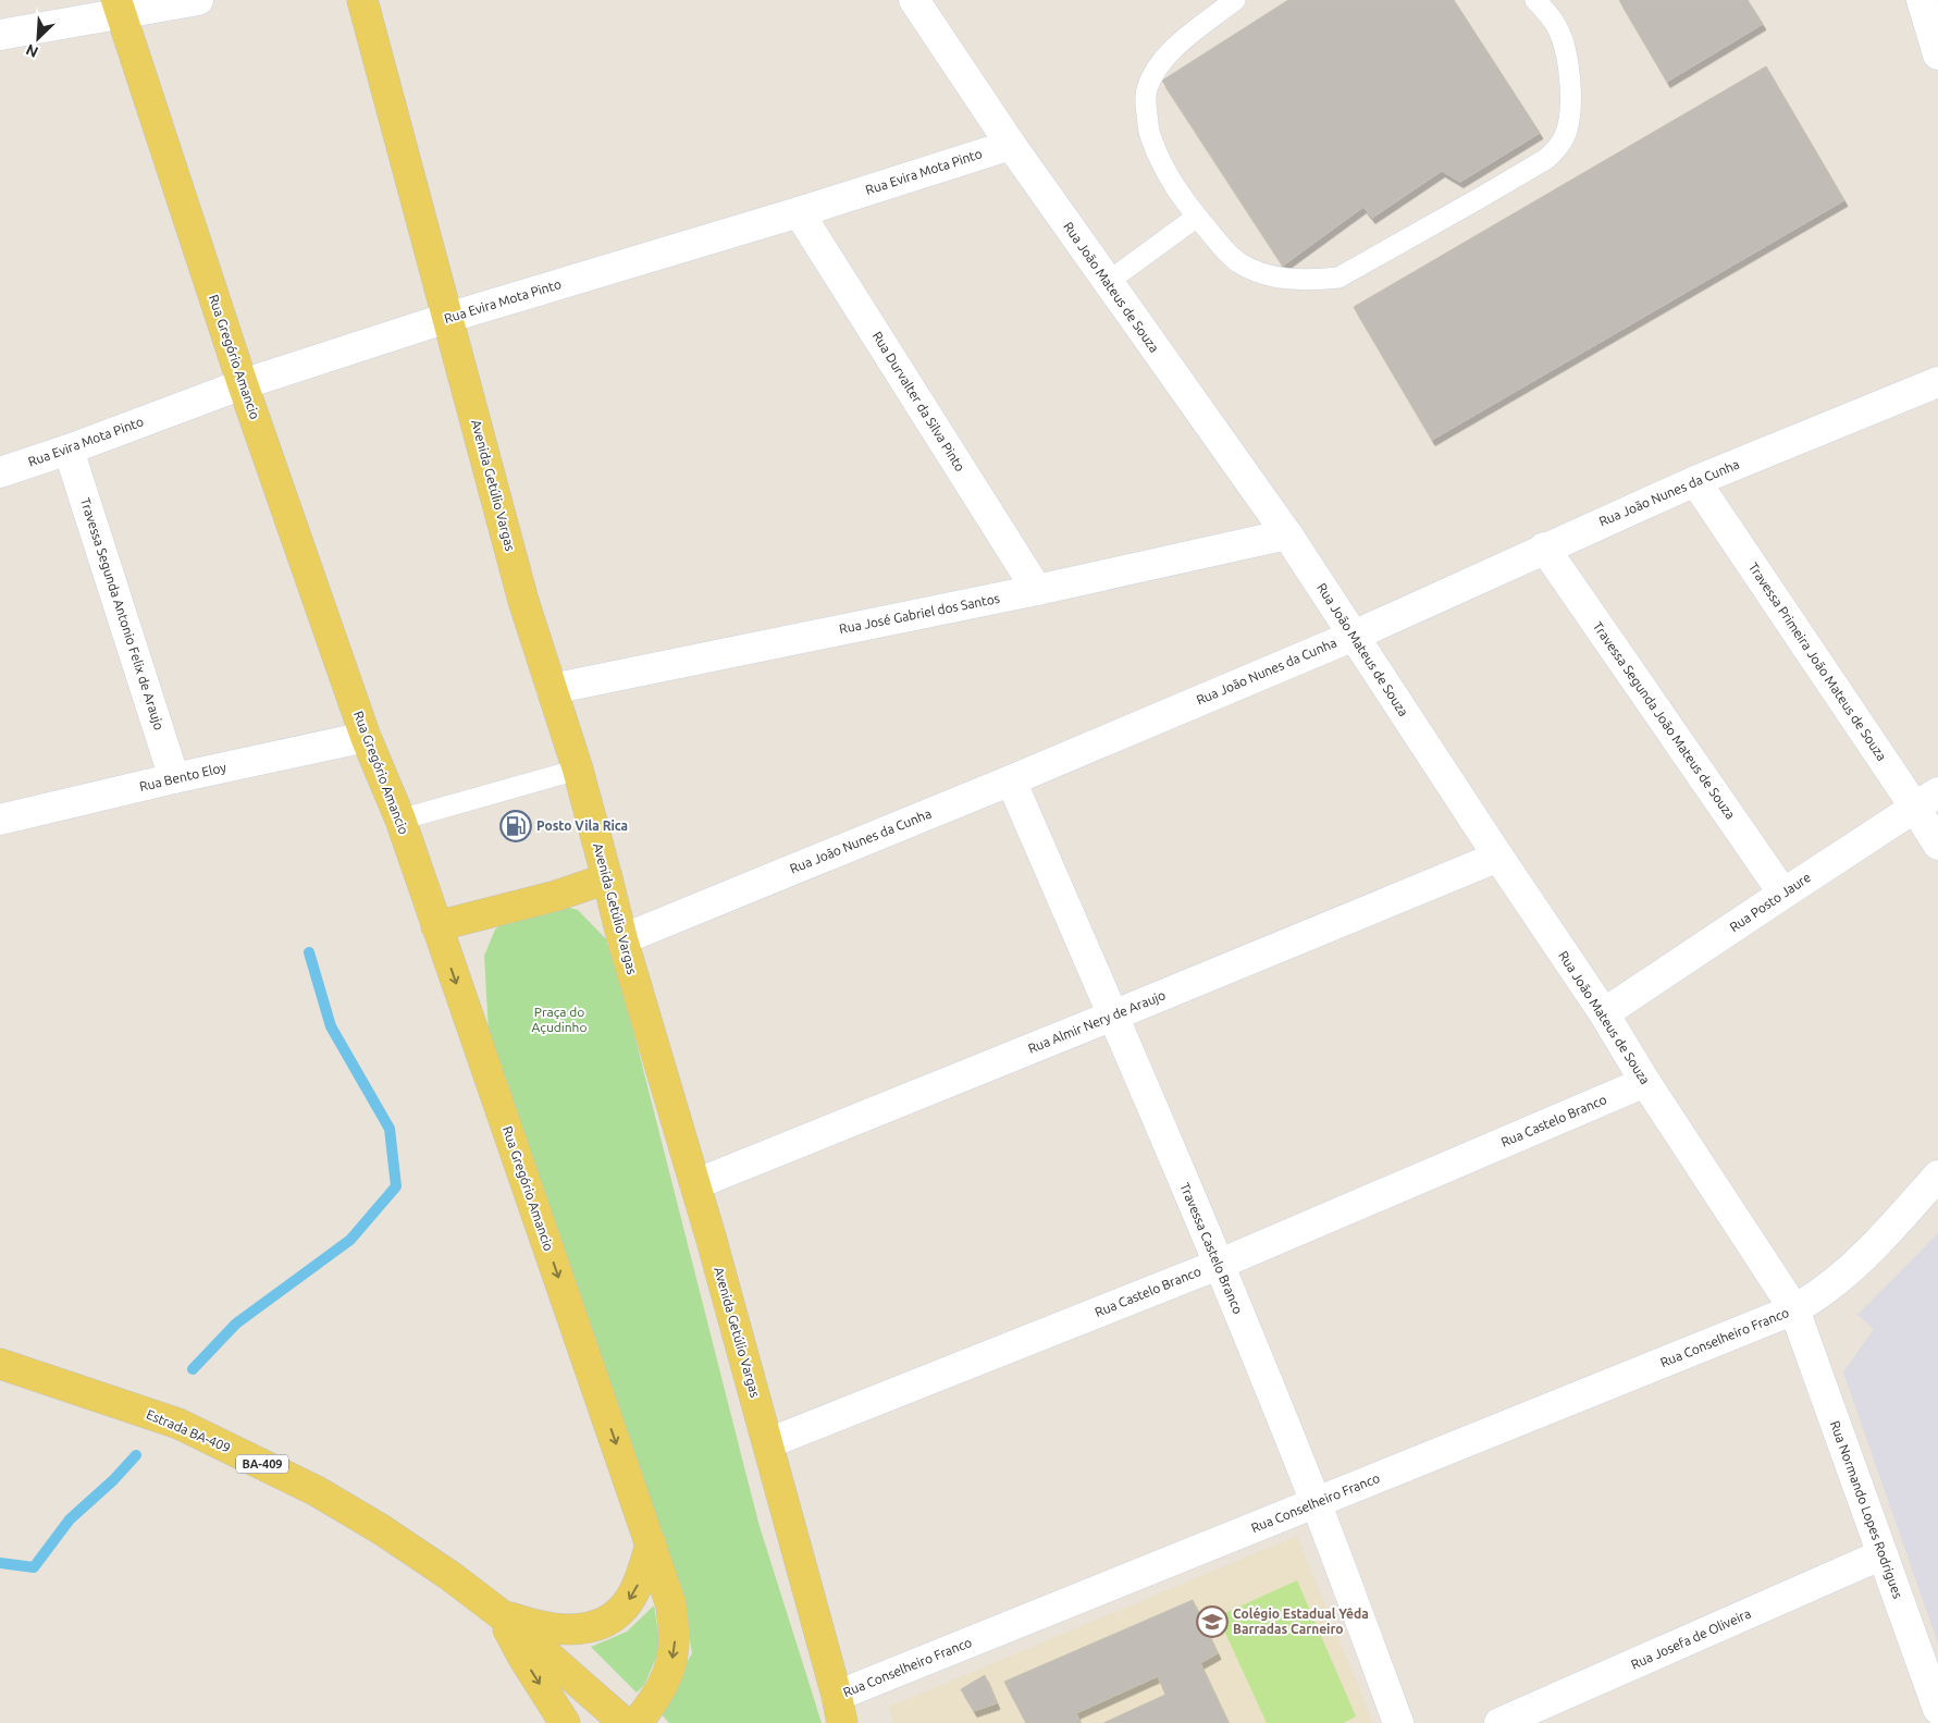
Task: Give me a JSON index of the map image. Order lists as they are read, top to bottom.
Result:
{
  "streets": {
    "main road": [
      "Rua Gregório Amancio",
      "Avenida Getúlio Vargas",
      "Estrada BA-409",
      "BA-409"
    ],
    "street": [
      "Rua Evira Mota Pinto",
      "Rua João Mateus de Souza",
      "Rua Durvalter da Silva Pinto",
      "Rua João Nunes da Cunha",
      "Travessa Segunda Antonio Felix de Araujo",
      "Rua José Gabriel dos Santos",
      "Travessa Primeira João Mateus de Souza",
      "Travessa Segunda João Mateus de Souza",
      "Rua Bento Eloy",
      "Rua Posto Jaure",
      "Rua Almir Nery de Araujo",
      "Rua Castelo Branco",
      "Travessa Castelo Branco",
      "Rua Conselheiro Franco",
      "Rua Normando Lopes Rodrigues",
      "Rua Josefa de Oliveira"
    ]
  },
  "crossings": [
    ["Rua Evira Mota Pinto", "Rua João Mateus de Souza"],
    ["Rua Evira Mota Pinto", "Rua Gregório Amancio"],
    ["Rua Evira Mota Pinto", "Rua Durvalter da Silva Pinto"],
    ["Rua Evira Mota Pinto", "Avenida Getúlio Vargas"],
    ["Rua Evira Mota Pinto", "Travessa Segunda Antonio Felix de Araujo"],
    ["Rua João Mateus de Souza", "Rua João Nunes da Cunha"],
    ["Rua João Mateus de Souza", "Rua José Gabriel dos Santos"],
    ["Rua João Mateus de Souza", "Rua Posto Jaure"],
    ["Rua João Mateus de Souza", "Rua Almir Nery de Araujo"],
    ["Rua João Mateus de Souza", "Rua Castelo Branco"],
    ["Rua João Mateus de Souza", "Rua Conselheiro Franco"],
    ["Rua João Mateus de Souza", "Rua Normando Lopes Rodrigues"],
    ["Rua Gregório Amancio", "Rua Bento Eloy"],
    ["Rua Durvalter da Silva Pinto", "Rua José Gabriel dos Santos"],
    ["Avenida Getúlio Vargas", "Rua João Nunes da Cunha"],
    ["Avenida Getúlio Vargas", "Rua José Gabriel dos Santos"],
    ["Avenida Getúlio Vargas", "Rua Almir Nery de Araujo"],
    ["Avenida Getúlio Vargas", "Rua Castelo Branco"],
    ["Avenida Getúlio Vargas", "Rua Conselheiro Franco"],
    ["Rua João Nunes da Cunha", "Travessa Primeira João Mateus de Souza"],
    ["Rua João Nunes da Cunha", "Travessa Segunda João Mateus de Souza"],
    ["Rua João Nunes da Cunha", "Travessa Castelo Branco"],
    ["Travessa Segunda Antonio Felix de Araujo", "Rua Bento Eloy"],
    ["Travessa Primeira João Mateus de Souza", "Rua Posto Jaure"],
    ["Travessa Segunda João Mateus de Souza", "Rua Posto Jaure"],
    ["Rua Almir Nery de Araujo", "Travessa Castelo Branco"],
    ["Rua Castelo Branco", "Travessa Castelo Branco"],
    ["Travessa Castelo Branco", "Rua Conselheiro Franco"],
    ["Rua Conselheiro Franco", "Rua Normando Lopes Rodrigues"],
    ["Estrada BA-409", "BA-409"],
    ["Rua Normando Lopes Rodrigues", "Rua Josefa de Oliveira"]
  ],
  "one_way": ["Rua Gregório Amancio"],
  "parks": ["Praça do Açudinho"],
  "places": {
    "fuel station": ["Posto Vila Rica"],
    "school or university": ["Colégio Estadual Yêda Barradas Carneiro"]
  },
  "north": "bottom left"
}
